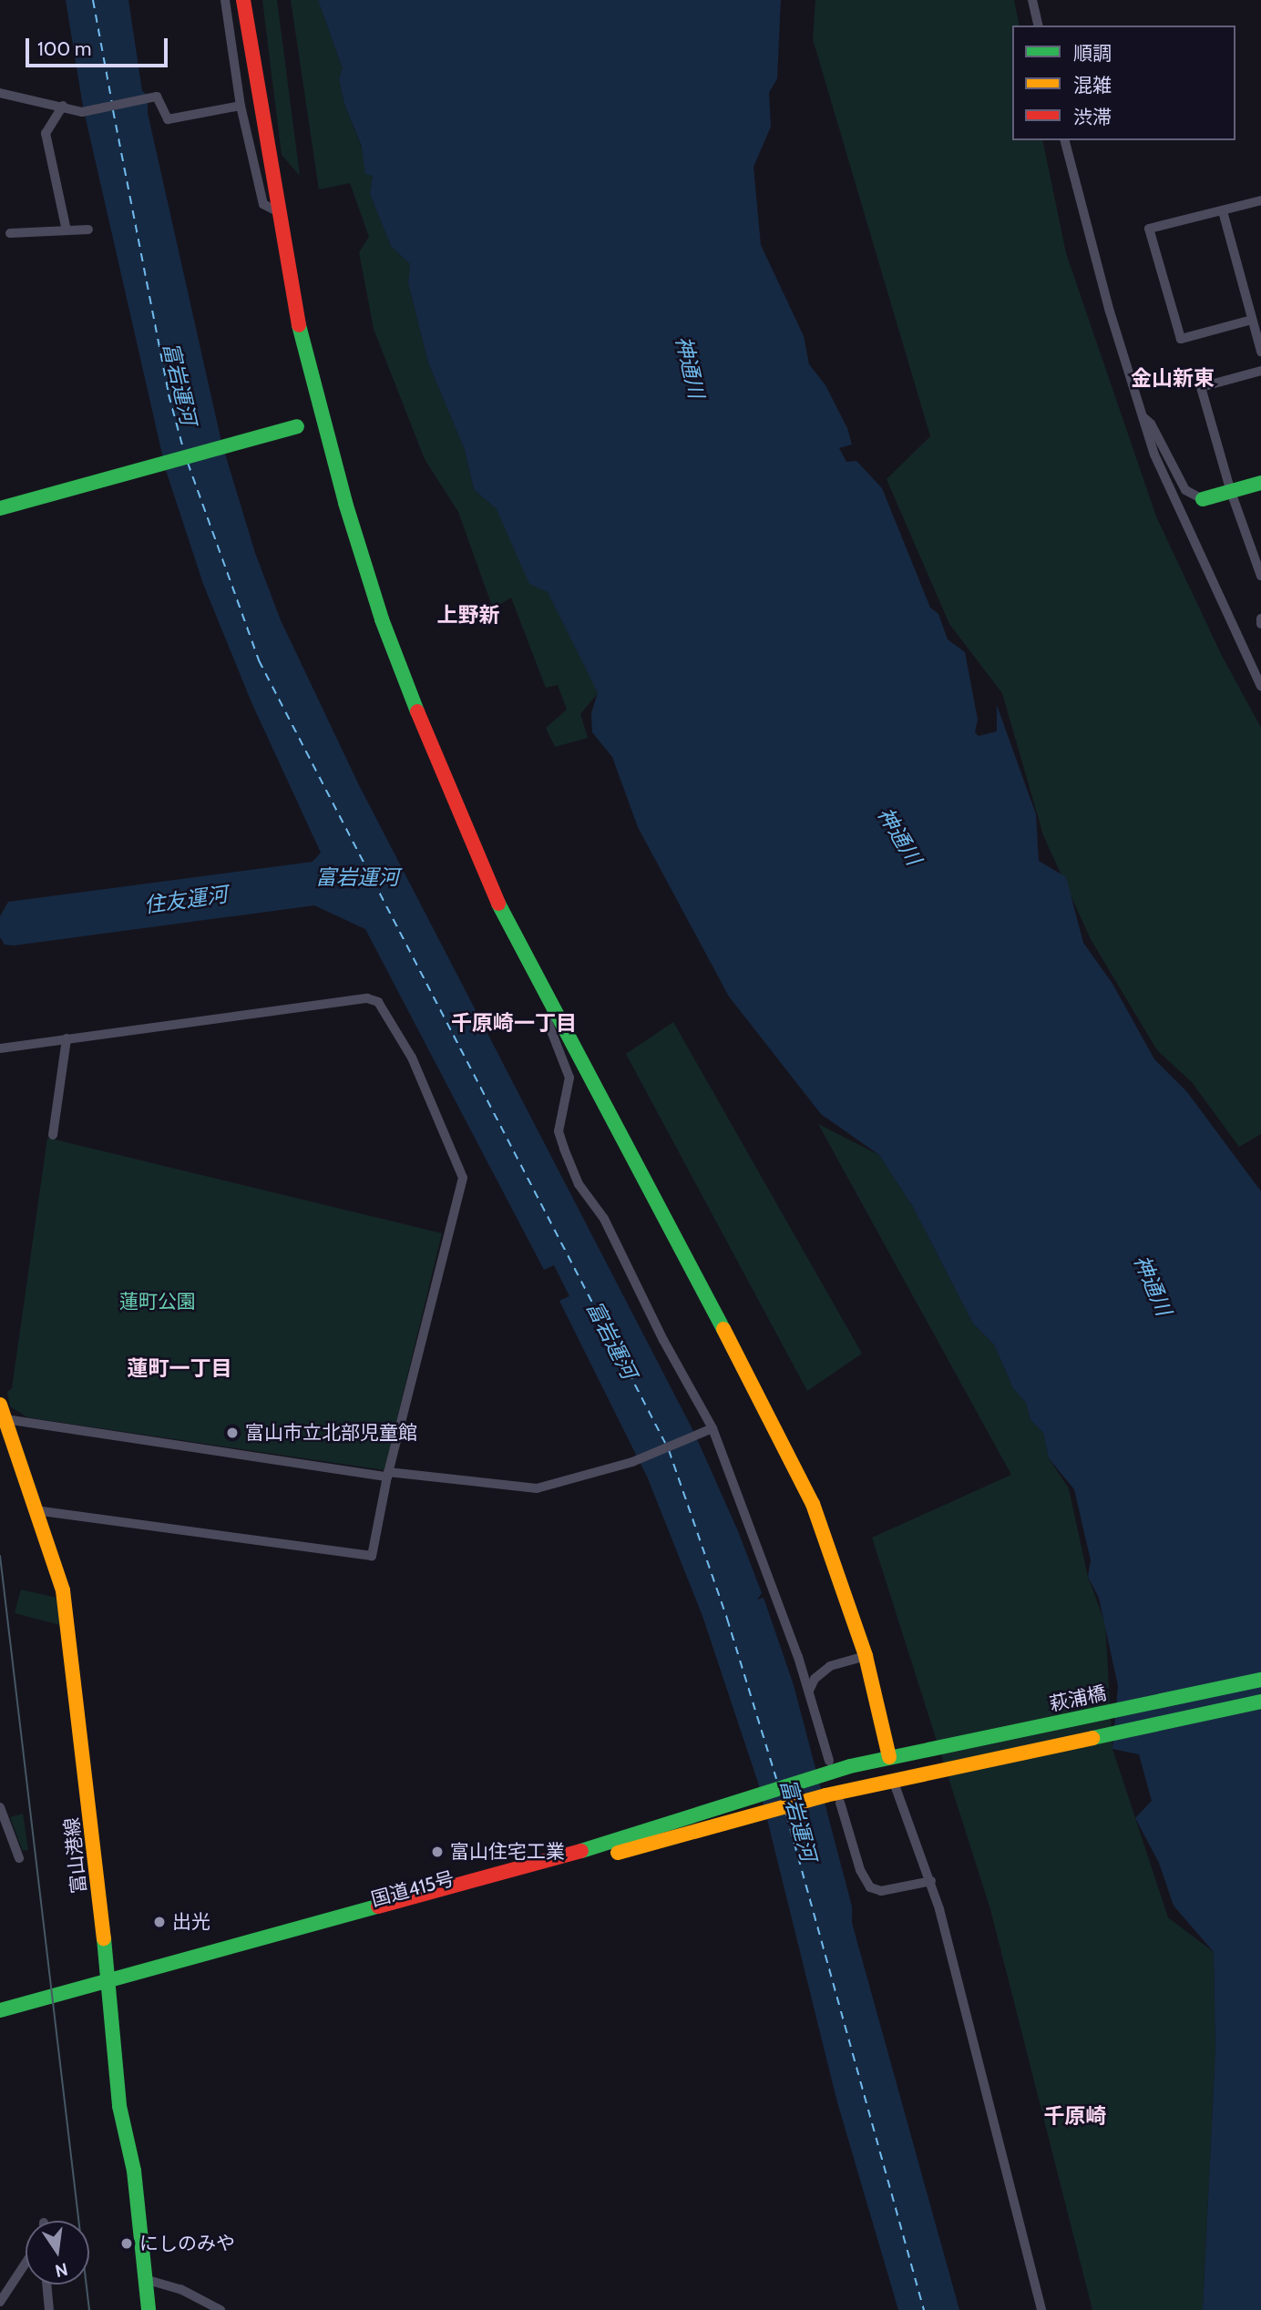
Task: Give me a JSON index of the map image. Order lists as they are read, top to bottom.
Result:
{
  "streets": {
    "main road": ["萩浦橋", "富山港線", "国道415号"]
  },
  "crossings": [
    ["萩浦橋", "国道415号"],
    ["富山港線", "国道415号"]
  ],
  "districts": [
    "金山新東",
    "上野新",
    "千原崎一丁目",
    "蓮町一丁目",
    "千原崎"
  ],
  "water": ["神通川", "富岩運河", "住友運河"],
  "parks": ["蓮町公園"],
  "places": [
    "富山市立北部児童館",
    "富山住宅工業",
    "出光",
    "にしのみや"
  ],
  "legend": ["順調", "混雑", "渋滞"],
  "scale_bar": "100 m",
  "north": "bottom"
}
